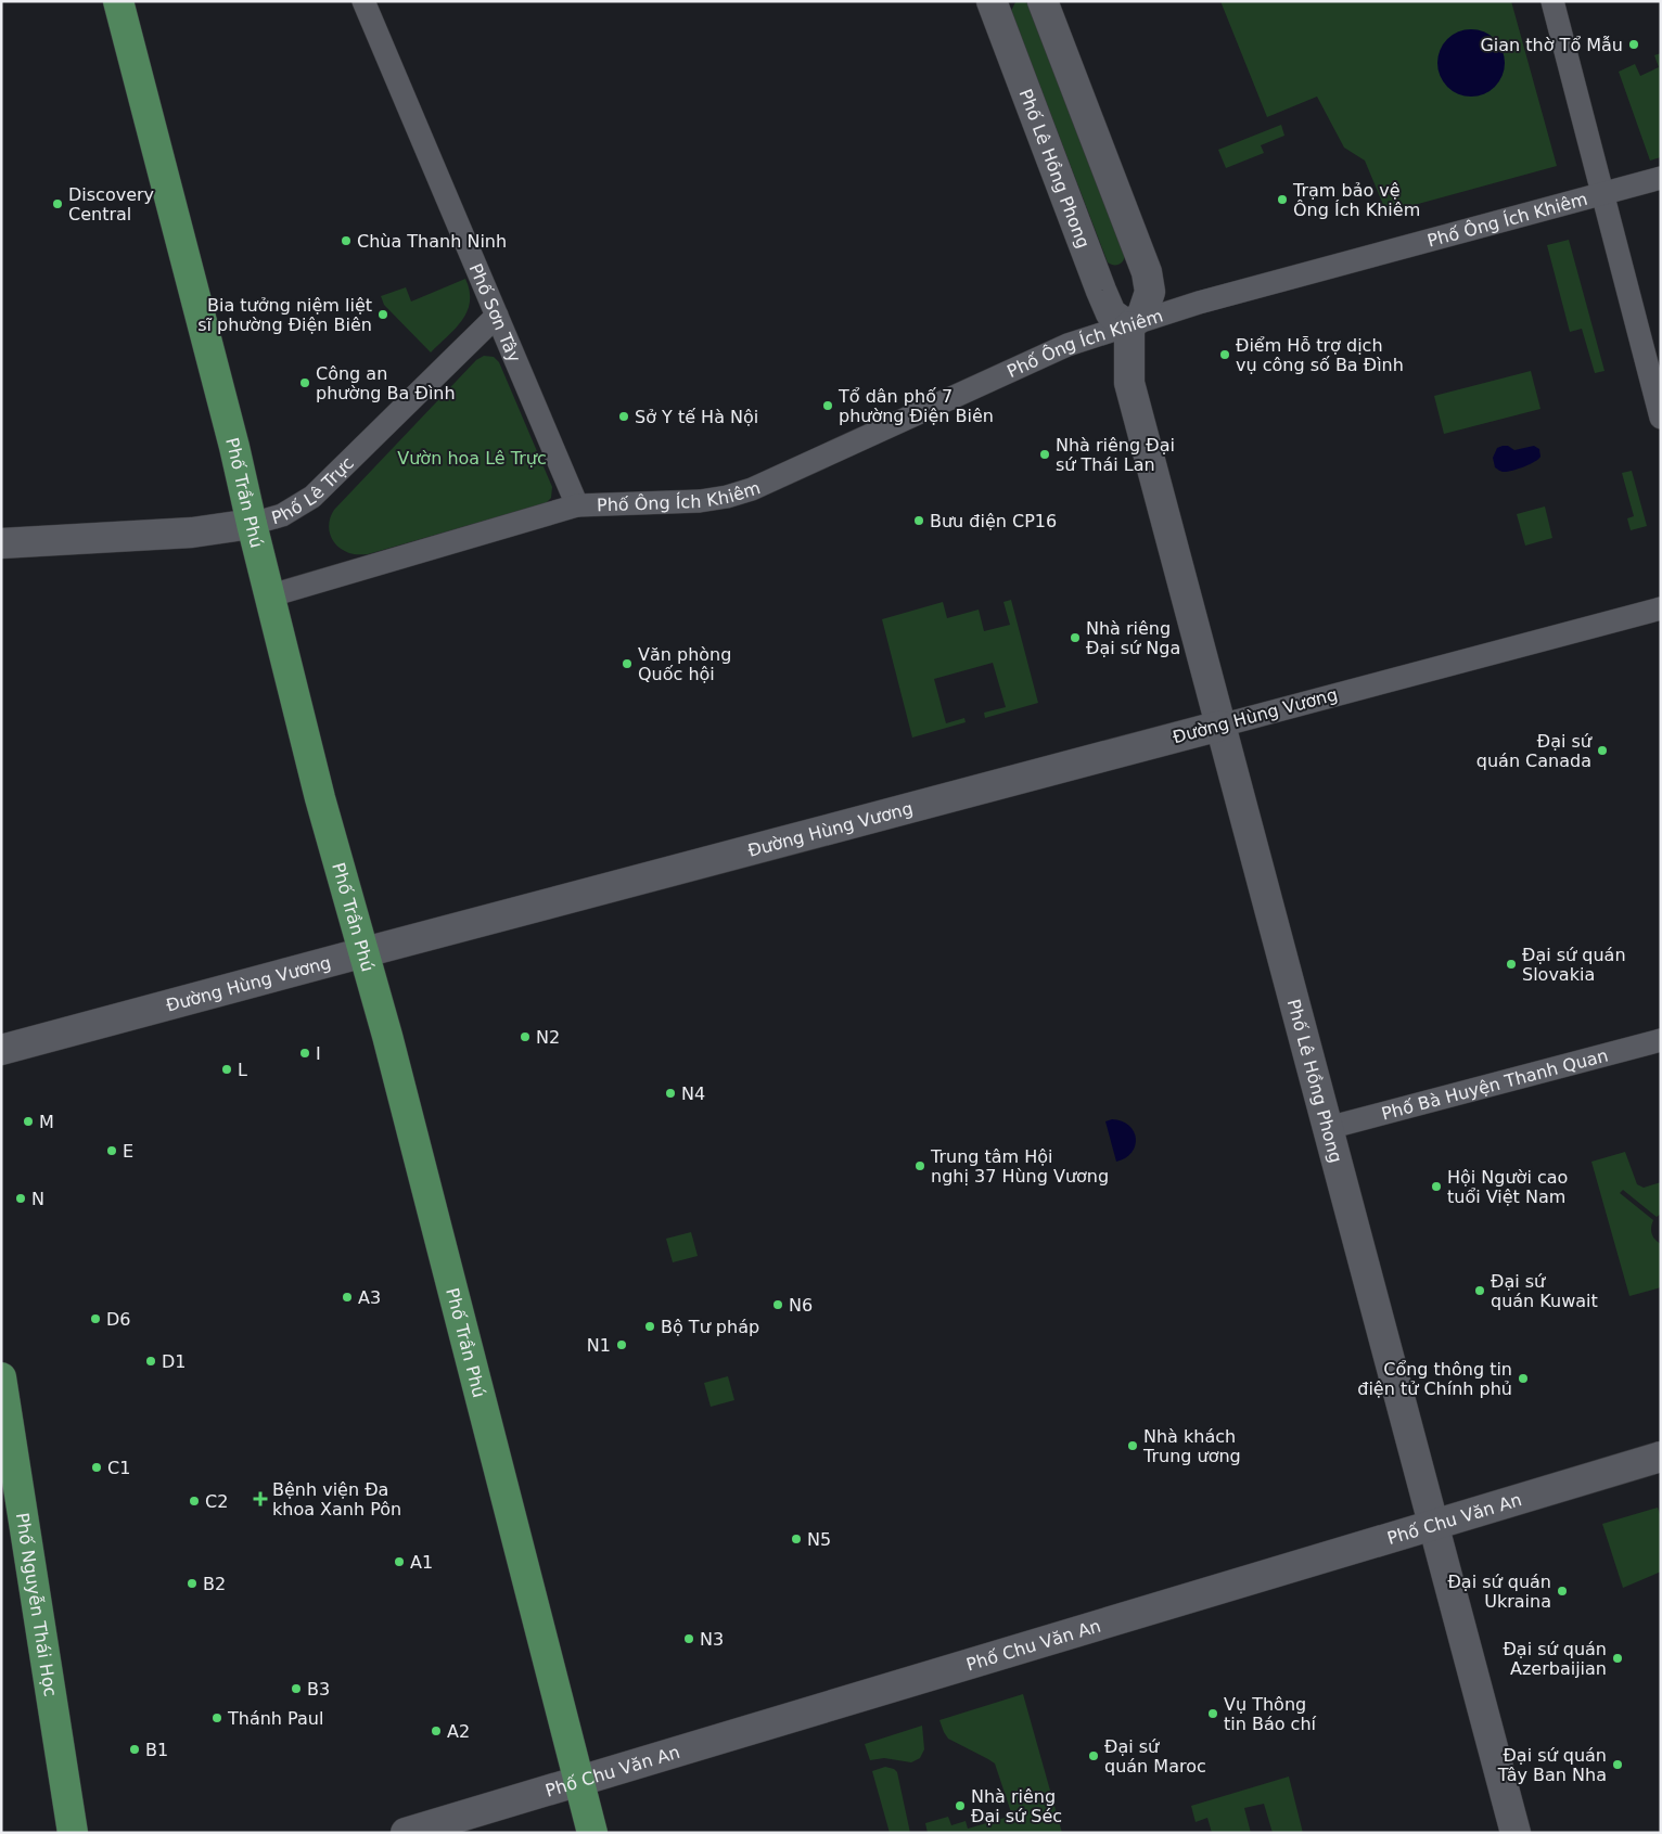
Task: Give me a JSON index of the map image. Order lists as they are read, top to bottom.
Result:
{
  "streets": {
    "main road": ["Phố Trần Phú", "Phố Nguyễn Thái Học"],
    "street": [
      "Phố Lê Hồng Phong",
      "Phố Ông Ích Khiêm",
      "Phố Sơn Tây",
      "Phố Lê Trực",
      "Đường Hùng Vương",
      "Phố Bà Huyện Thanh Quan",
      "Phố Chu Văn An"
    ]
  },
  "crossings": [
    ["Phố Lê Hồng Phong", "Phố Ông Ích Khiêm"],
    ["Phố Lê Hồng Phong", "Đường Hùng Vương"],
    ["Phố Lê Hồng Phong", "Phố Bà Huyện Thanh Quan"],
    ["Phố Lê Hồng Phong", "Phố Chu Văn An"],
    ["Phố Ông Ích Khiêm", "Phố Sơn Tây"],
    ["Phố Ông Ích Khiêm", "Phố Trần Phú"],
    ["Phố Sơn Tây", "Phố Lê Trực"],
    ["Phố Lê Trực", "Phố Trần Phú"],
    ["Phố Trần Phú", "Đường Hùng Vương"],
    ["Phố Trần Phú", "Phố Chu Văn An"]
  ],
  "parks": ["Vườn hoa Lê Trực"],
  "places": {
    "other": [
      "Gian thờ Tổ Mẫu",
      "Trạm bảo vệ Ông Ích Khiêm",
      "Discovery Central",
      "Chùa Thanh Ninh",
      "Bia tưởng niệm liệt sĩ phường Điện Biên",
      "Điểm Hỗ trợ dịch vụ công số Ba Đình",
      "Công an phường Ba Đình",
      "Tổ dân phố 7 phường Điện Biên",
      "Sở Y tế Hà Nội",
      "Nhà riêng Đại sứ Thái Lan",
      "Bưu điện CP16",
      "Nhà riêng Đại sứ Nga",
      "Văn phòng Quốc hội",
      "Đại sứ quán Canada",
      "Đại sứ quán Slovakia",
      "N2",
      "I",
      "L",
      "N4",
      "M",
      "E",
      "Trung tâm Hội nghị 37 Hùng Vương",
      "Hội Người cao tuổi Việt Nam",
      "N",
      "Đại sứ quán Kuwait",
      "A3",
      "N6",
      "D6",
      "Bộ Tư pháp",
      "N1",
      "D1",
      "Cổng thông tin điện tử Chính phủ",
      "Nhà khách Trung ương",
      "C1",
      "C2",
      "N5",
      "A1",
      "B2",
      "Đại sứ quán Ukraina",
      "N3",
      "Đại sứ quán Azerbaijian",
      "B3",
      "Vụ Thông tin Báo chí",
      "Thánh Paul",
      "A2",
      "B1",
      "Đại sứ quán Maroc",
      "Đại sứ quán Tây Ban Nha",
      "Nhà riêng Đại sứ Séc"
    ],
    "health": ["Bệnh viện Đa khoa Xanh Pôn"]
  }
}
